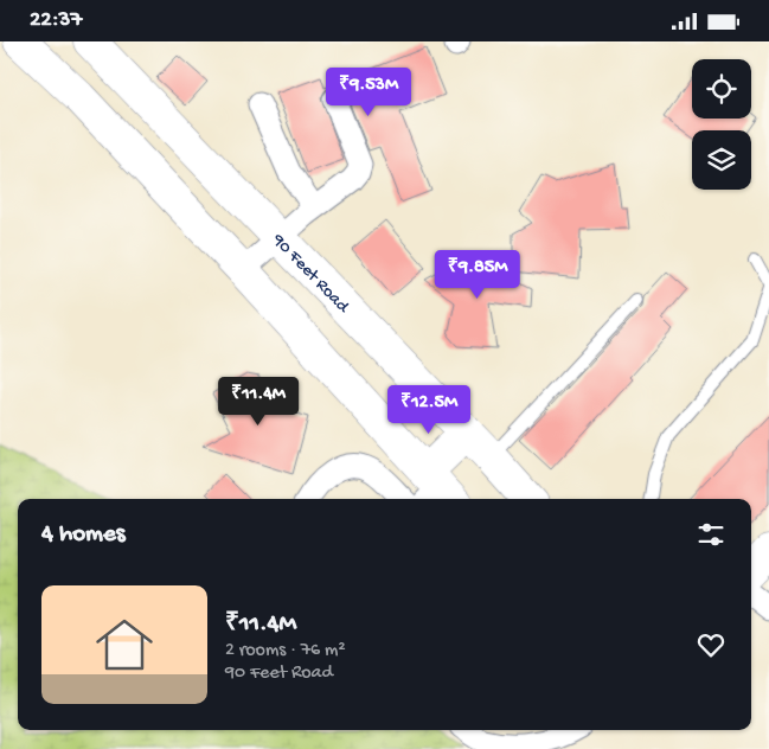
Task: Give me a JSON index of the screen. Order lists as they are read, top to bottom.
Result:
{
  "streets": {
    "street": ["90 Feet Road"]
  },
  "page": {
    "status": "22:37",
    "price": [
      "₹9.53M",
      "₹9.85M",
      "₹11.4M",
      "₹12.5M"
    ],
    "heading": "4 homes",
    "list": [
      {
        "name": "₹11.4M",
        "note": "2 rooms · 76 m² · 90 Feet Road"
      }
    ]
  }
}
